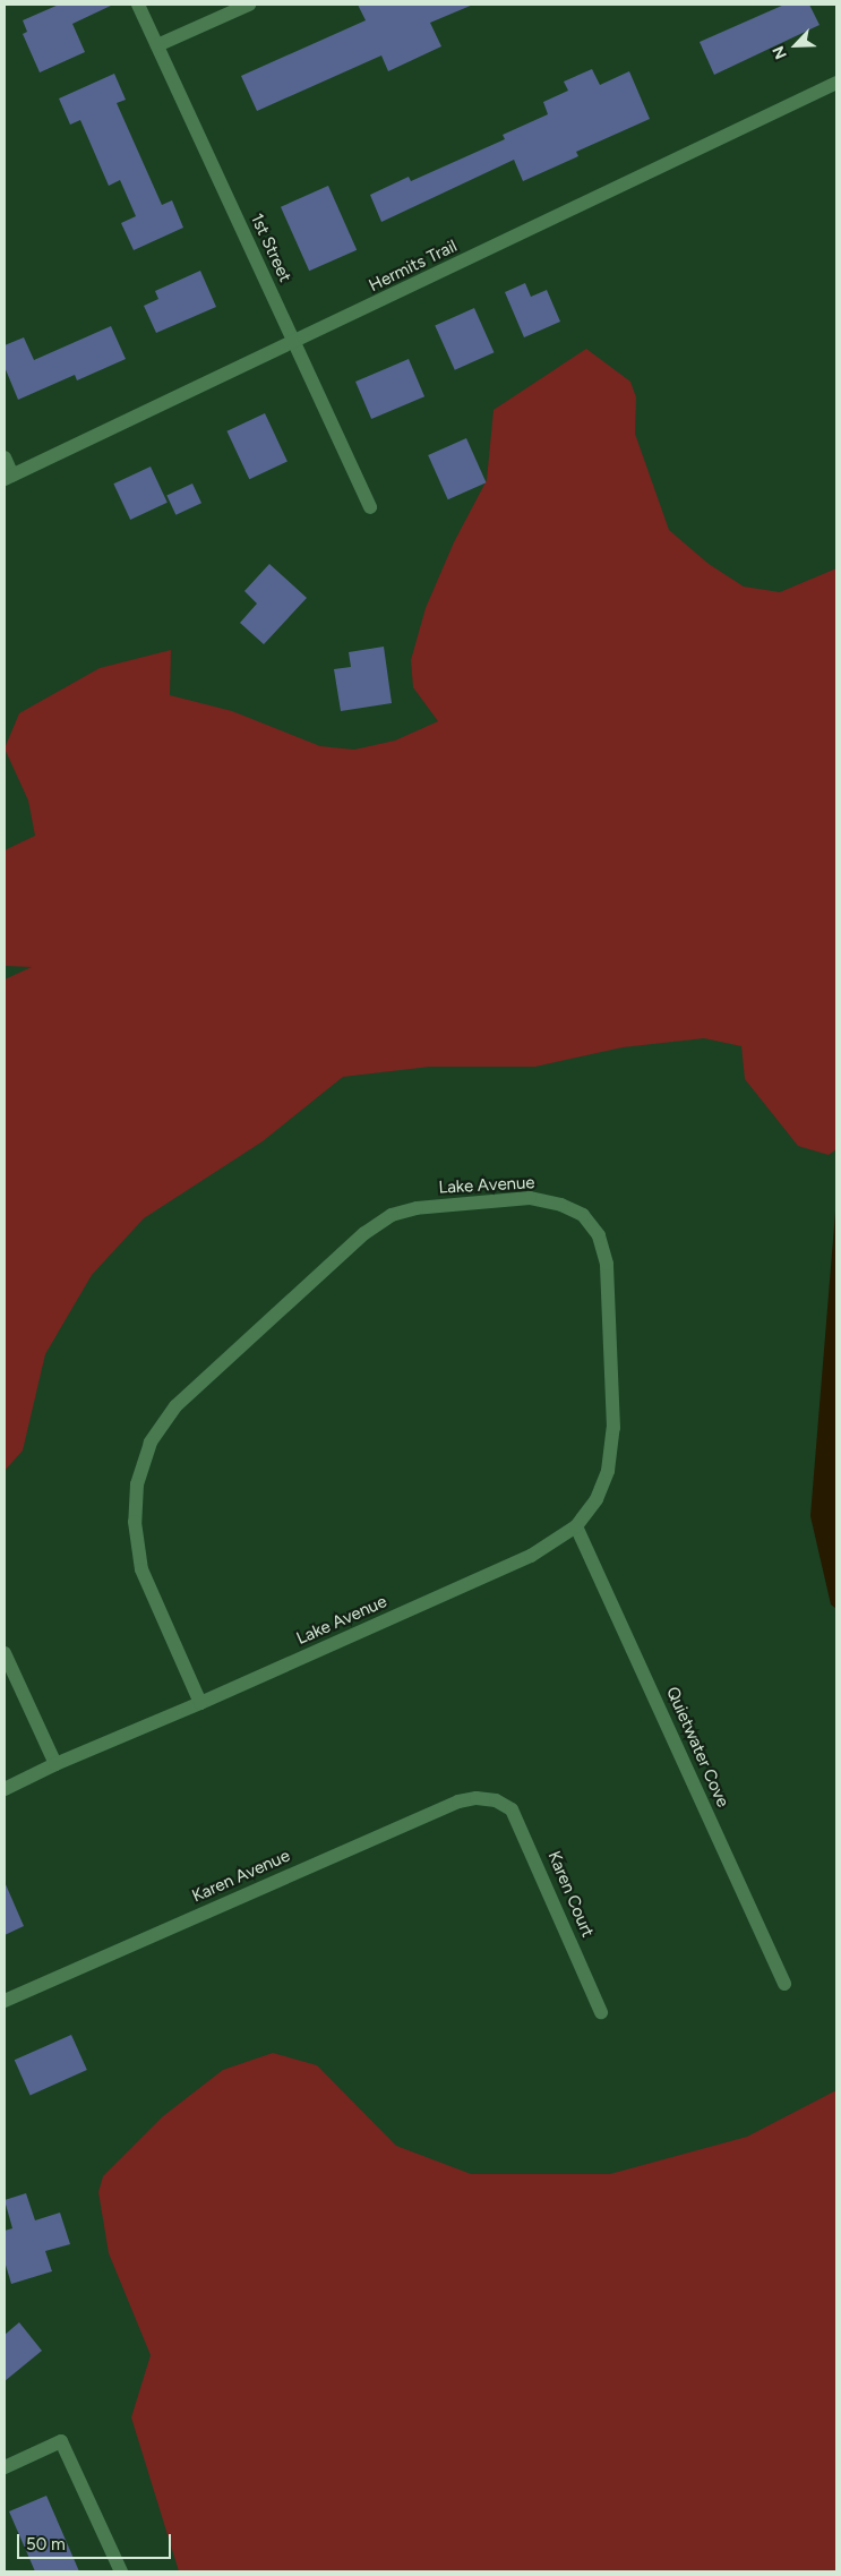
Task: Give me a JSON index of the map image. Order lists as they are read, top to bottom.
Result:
{
  "streets": {
    "street": [
      "1st Street",
      "Hermits Trail",
      "Lake Avenue",
      "Quietwater Cove",
      "Karen Avenue",
      "Karen Court"
    ]
  },
  "crossings": [
    ["1st Street", "Hermits Trail"],
    ["Lake Avenue", "Quietwater Cove"],
    ["Karen Avenue", "Karen Court"]
  ],
  "scale_bar": "50 m",
  "north": "bottom left"
}
